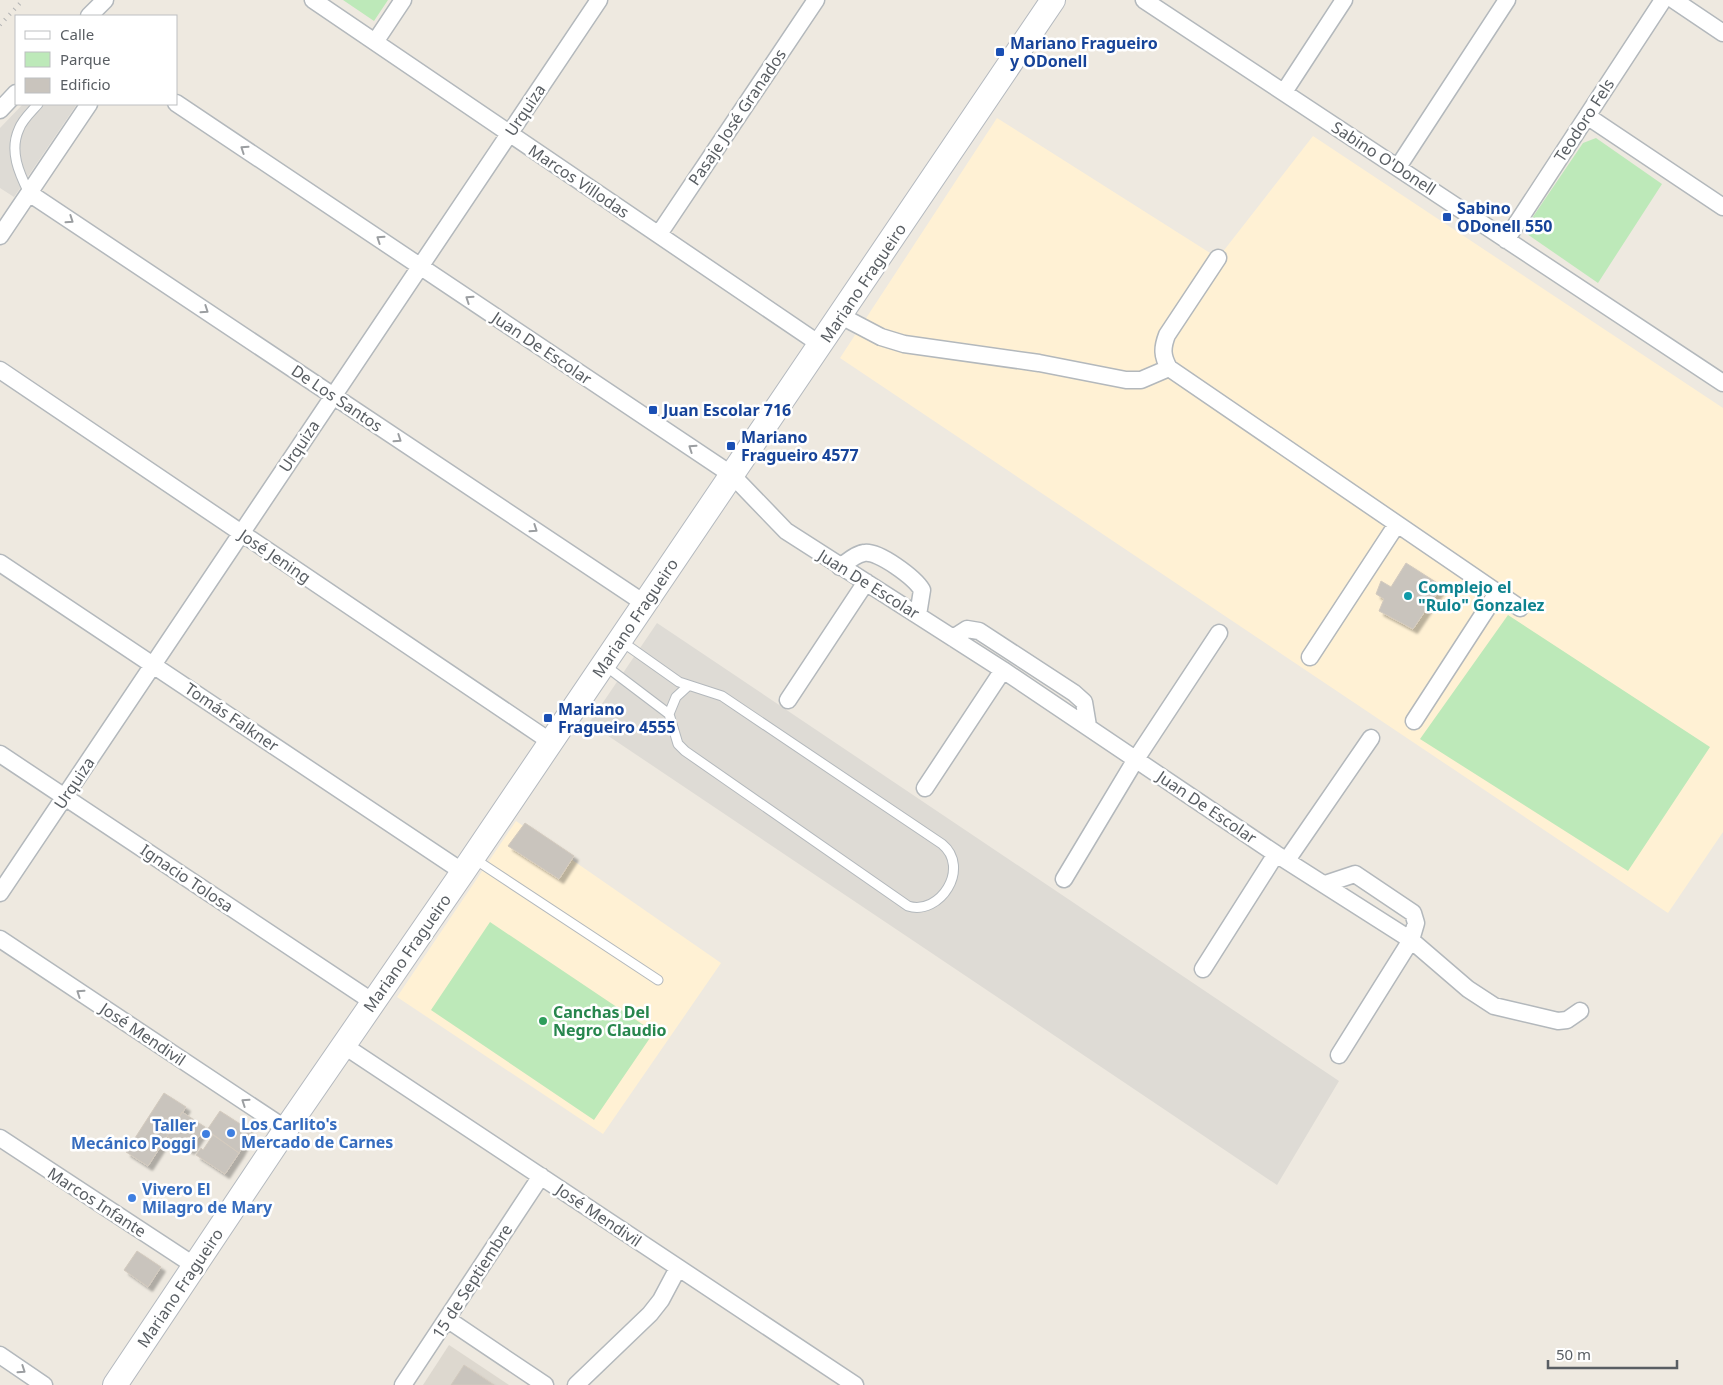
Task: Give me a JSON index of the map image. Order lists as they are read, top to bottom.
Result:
{
  "streets": {
    "main road": ["Mariano Fragueiro"],
    "street": [
      "Urquiza",
      "Pasaje José Granados",
      "Teodoro Fels",
      "Sabino O'Donell",
      "Marcos Villodas",
      "Juan De Escolar",
      "De Los Santos",
      "José Jening",
      "Tomás Falkner",
      "Ignacio Tolosa",
      "José Mendivil",
      "Marcos Infante",
      "15 de Septiembre"
    ]
  },
  "crossings": [
    ["Urquiza", "Marcos Villodas"],
    ["Urquiza", "Juan De Escolar"],
    ["Urquiza", "De Los Santos"],
    ["Urquiza", "José Jening"],
    ["Urquiza", "Tomás Falkner"],
    ["Urquiza", "Ignacio Tolosa"],
    ["Pasaje José Granados", "Marcos Villodas"],
    ["Teodoro Fels", "Sabino O'Donell"],
    ["Marcos Villodas", "Mariano Fragueiro"],
    ["Mariano Fragueiro", "Juan De Escolar"],
    ["Mariano Fragueiro", "De Los Santos"],
    ["Mariano Fragueiro", "José Jening"],
    ["Mariano Fragueiro", "Tomás Falkner"],
    ["Mariano Fragueiro", "Ignacio Tolosa"],
    ["Mariano Fragueiro", "José Mendivil"],
    ["Mariano Fragueiro", "Marcos Infante"],
    ["José Mendivil", "15 de Septiembre"]
  ],
  "one_way": ["Juan De Escolar", "De Los Santos", "José Mendivil"],
  "places": {
    "transit": [
      "Mariano Fragueiro y ODonell",
      "Sabino ODonell 550",
      "Juan Escolar 716",
      "Mariano Fragueiro 4577",
      "Mariano Fragueiro 4555"
    ],
    "other": [
      "Complejo el \"Rulo\" Gonzalez",
      "Canchas Del Negro Claudio",
      "Los Carlito's Mercado de Carnes",
      "Taller Mecánico Poggi",
      "Vivero El Milagro de Mary"
    ]
  },
  "legend": ["Calle", "Parque", "Edificio"],
  "scale_bar": "50 m"
}
